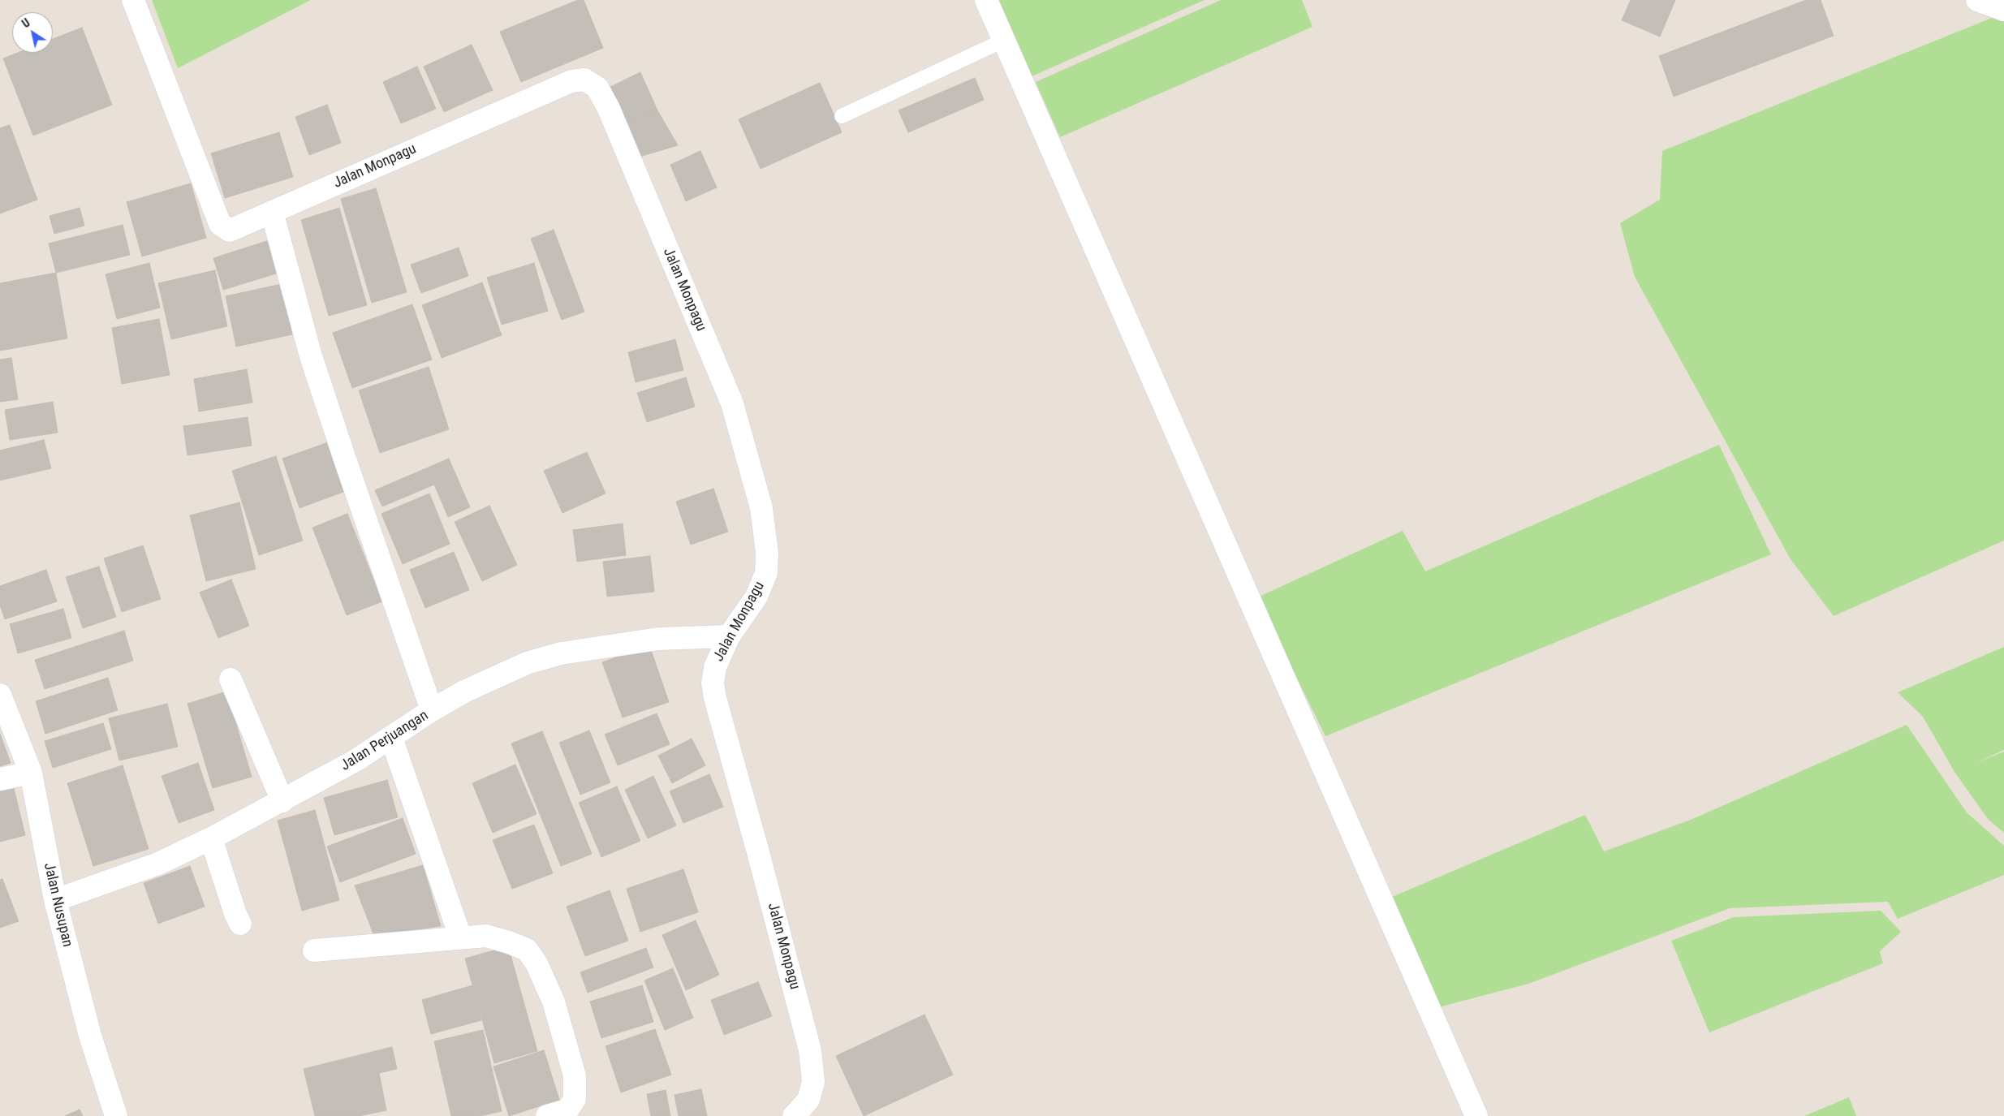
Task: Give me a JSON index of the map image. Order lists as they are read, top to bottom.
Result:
{
  "streets": {
    "street": ["Jalan Monpagu", "Jalan Perjuangan", "Jalan Nusupan"]
  },
  "crossings": [
    ["Jalan Monpagu", "Jalan Perjuangan"],
    ["Jalan Perjuangan", "Jalan Nusupan"]
  ],
  "north": "top left"
}
